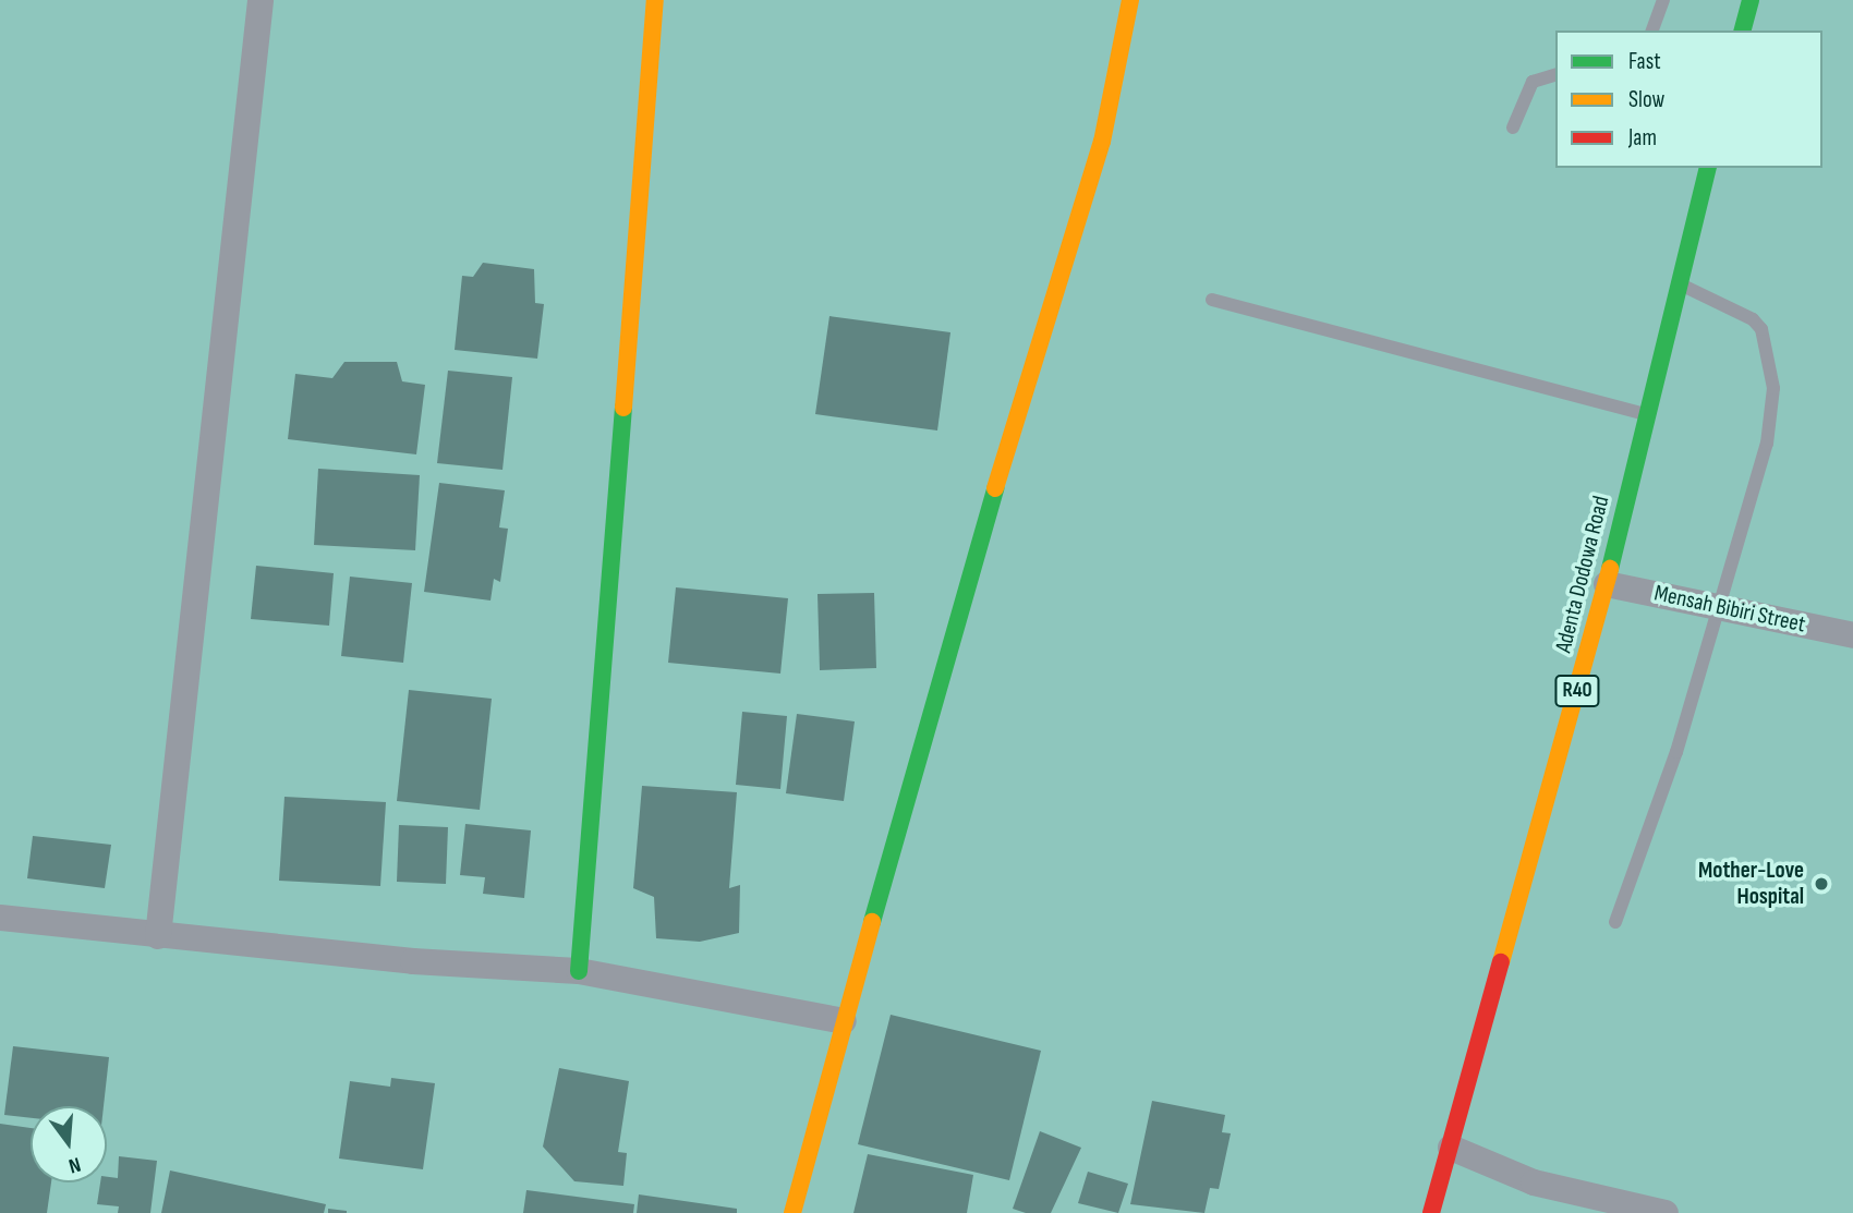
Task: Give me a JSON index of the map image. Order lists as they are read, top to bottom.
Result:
{
  "streets": {
    "street": ["Adenta Dodowa Road", "Mensah Bibiri Street", "R40"]
  },
  "crossings": [
    ["Adenta Dodowa Road", "Mensah Bibiri Street"]
  ],
  "places": ["Mother-Love Hospital"],
  "legend": ["Fast", "Slow", "Jam"],
  "north": "bottom"
}
